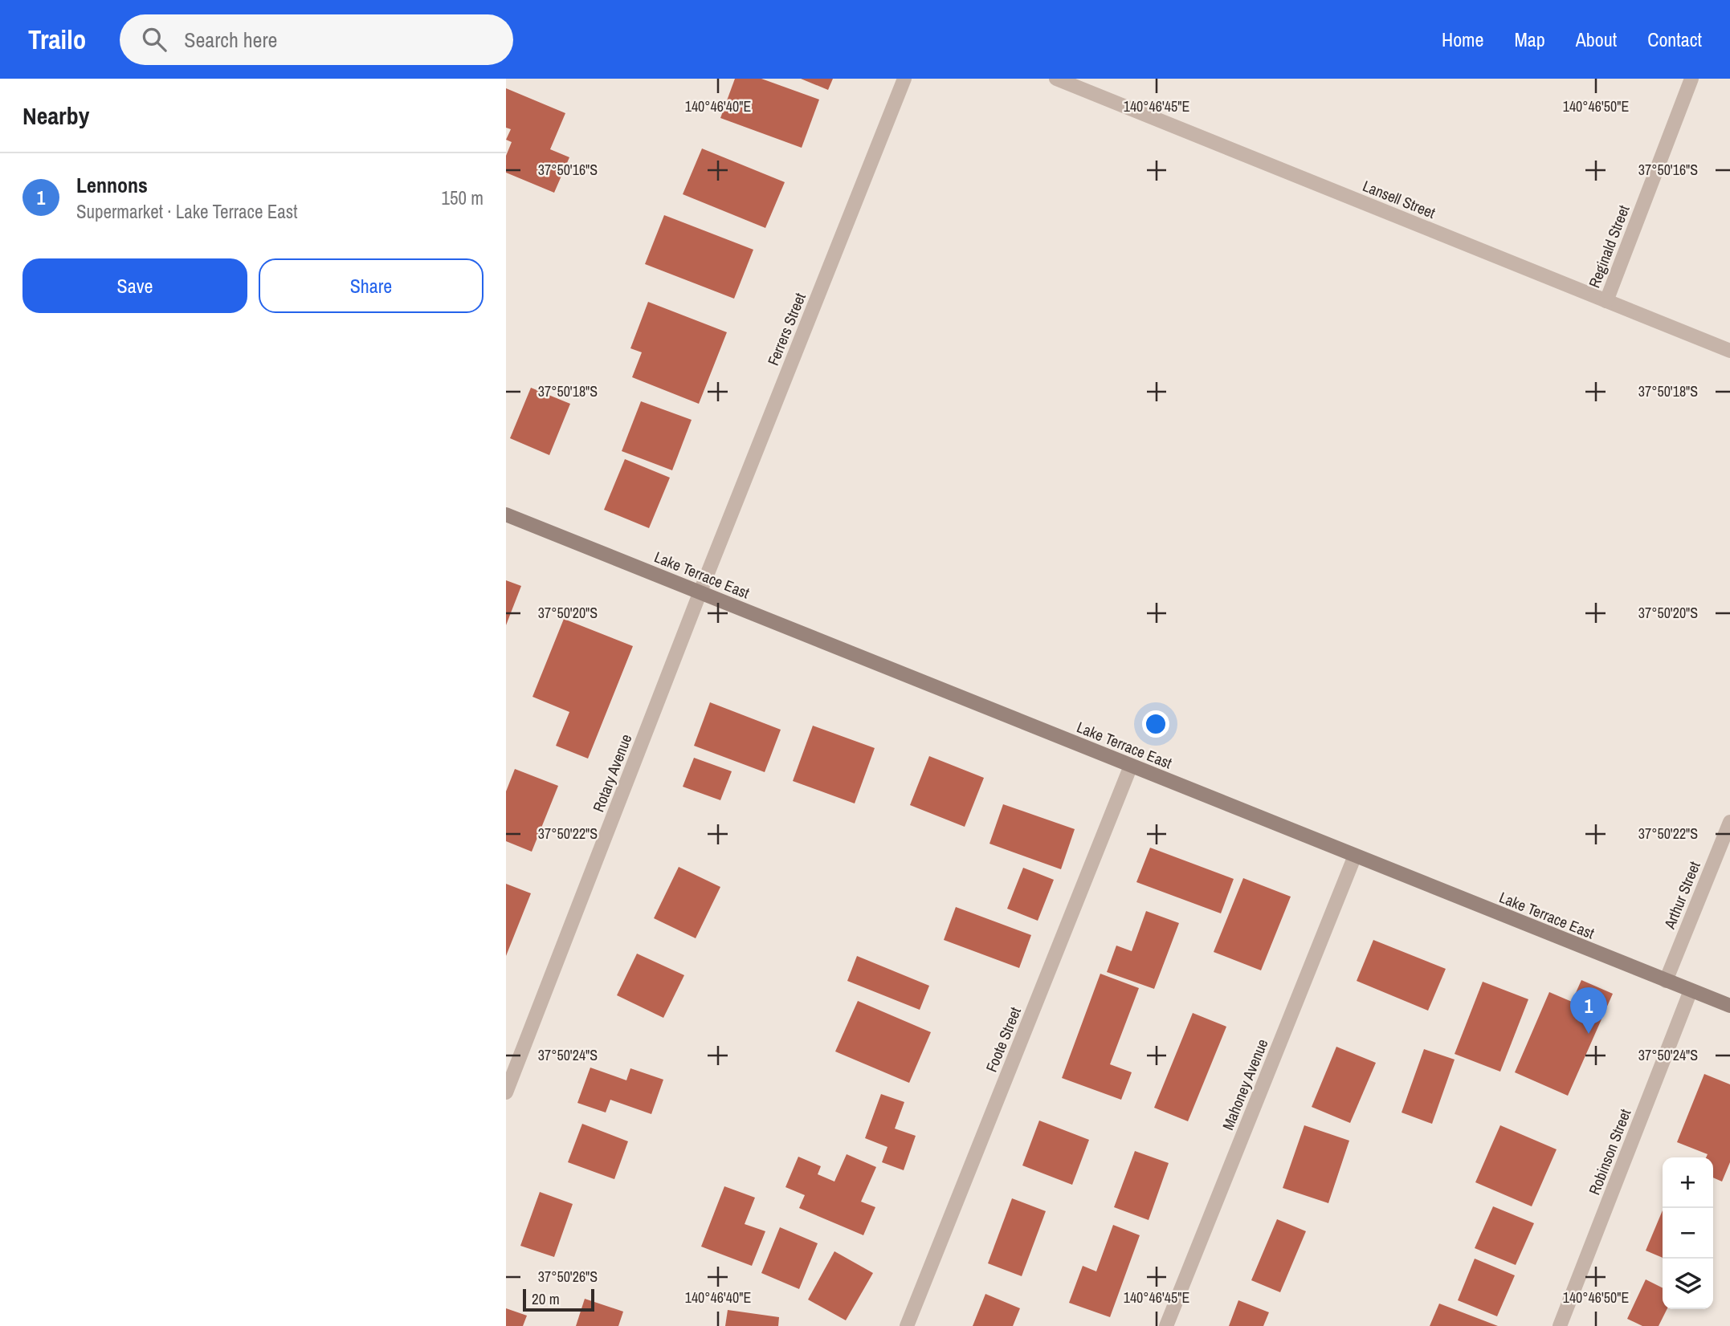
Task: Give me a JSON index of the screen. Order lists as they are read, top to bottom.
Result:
{
  "streets": {
    "street": [
      "Lansell Street",
      "Reginald Street",
      "Ferrers Street",
      "Lake Terrace East",
      "Rotary Avenue",
      "Arthur Street",
      "Foote Street",
      "Mahoney Avenue",
      "Robinson Street"
    ]
  },
  "crossings": [
    ["Lansell Street", "Reginald Street"],
    ["Ferrers Street", "Lake Terrace East"],
    ["Ferrers Street", "Rotary Avenue"],
    ["Lake Terrace East", "Rotary Avenue"],
    ["Lake Terrace East", "Arthur Street"],
    ["Lake Terrace East", "Foote Street"],
    ["Lake Terrace East", "Mahoney Avenue"],
    ["Lake Terrace East", "Robinson Street"]
  ],
  "scale_bar": "20 m",
  "page": {
    "header": "Trailo",
    "search": "Search here",
    "nav": [
      "Home",
      "Map",
      "About",
      "Contact"
    ],
    "heading": "Nearby",
    "list": [
      {
        "mark": "1",
        "name": "Lennons",
        "note": "Supermarket · Lake Terrace East",
        "value": "150 m"
      }
    ],
    "buttons": ["Save", "Share"],
    "pins": "1",
    "map_buttons": ["+", "−"],
    "scale": "20 m"
  },
  "coordinates": [
    "140°46'40\"E",
    "140°46'45\"E",
    "140°46'50\"E",
    "37°50'16\"S",
    "37°50'18\"S",
    "37°50'20\"S",
    "37°50'22\"S",
    "37°50'24\"S",
    "37°50'26\"S"
  ]
}
